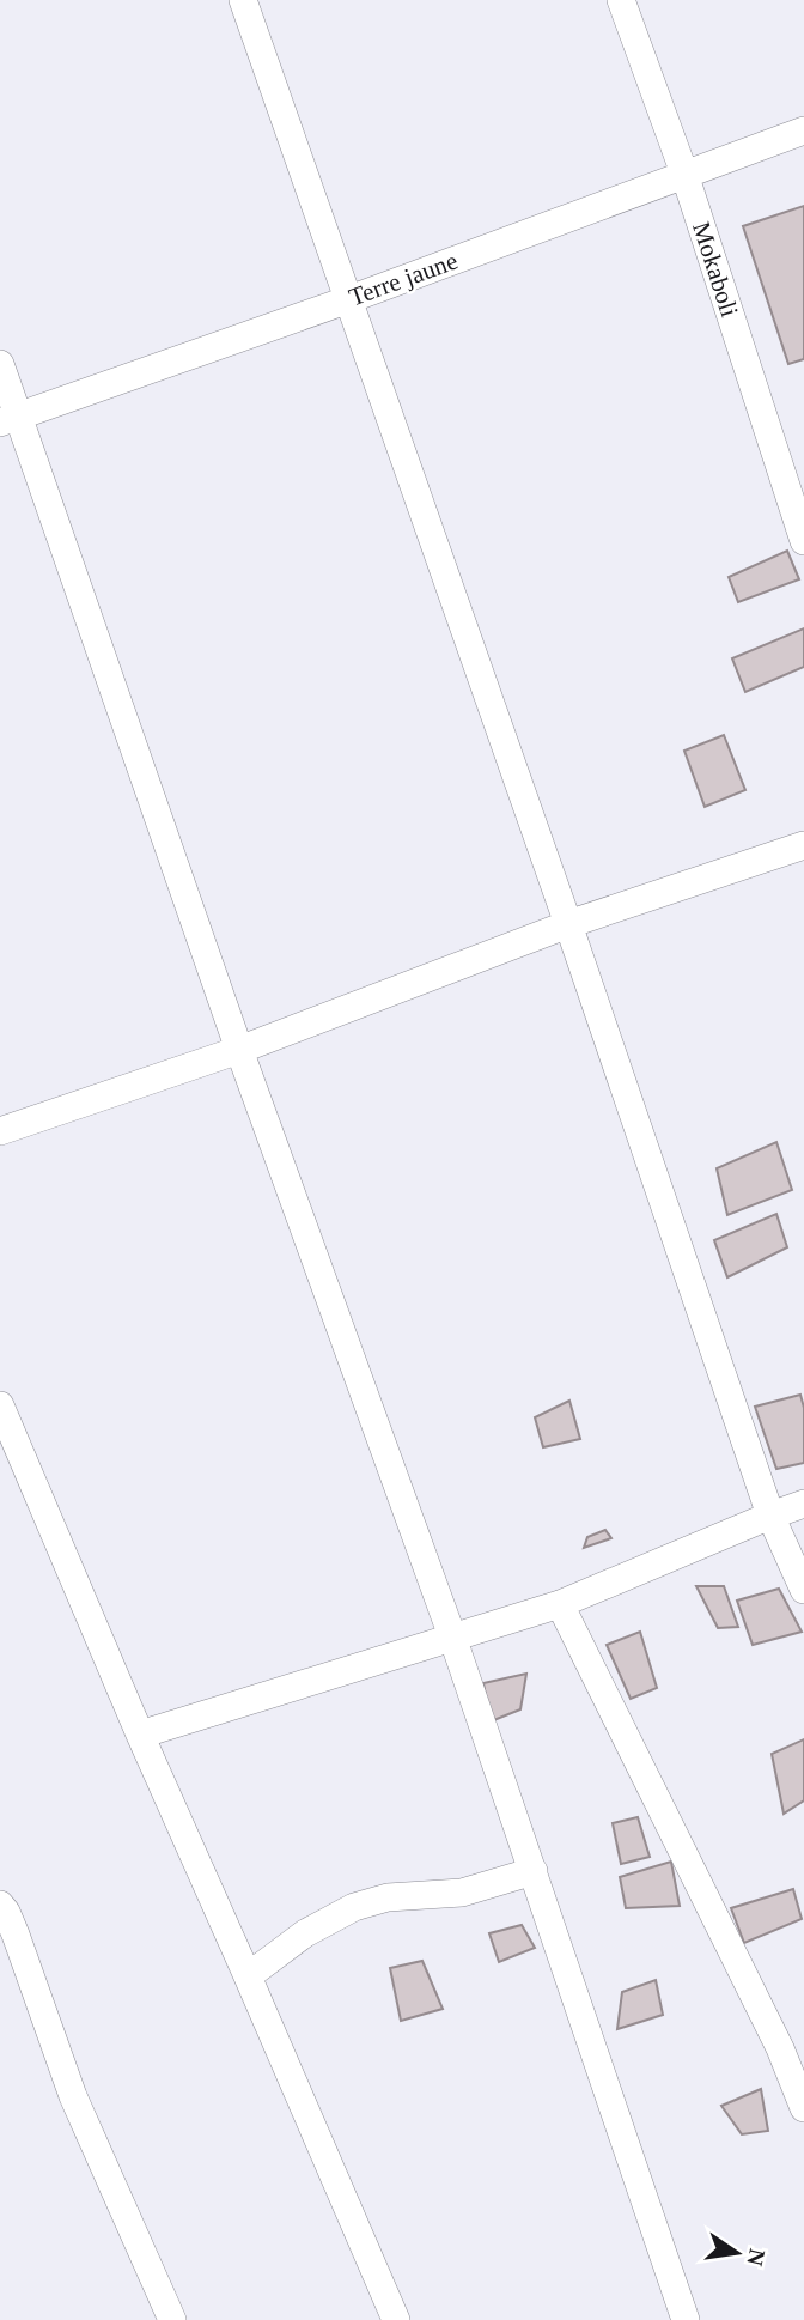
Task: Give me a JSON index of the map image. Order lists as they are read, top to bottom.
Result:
{
  "streets": {
    "street": ["Mokaboli", "Terre jaune"]
  },
  "crossings": [
    ["Mokaboli", "Terre jaune"]
  ],
  "north": "right"
}
